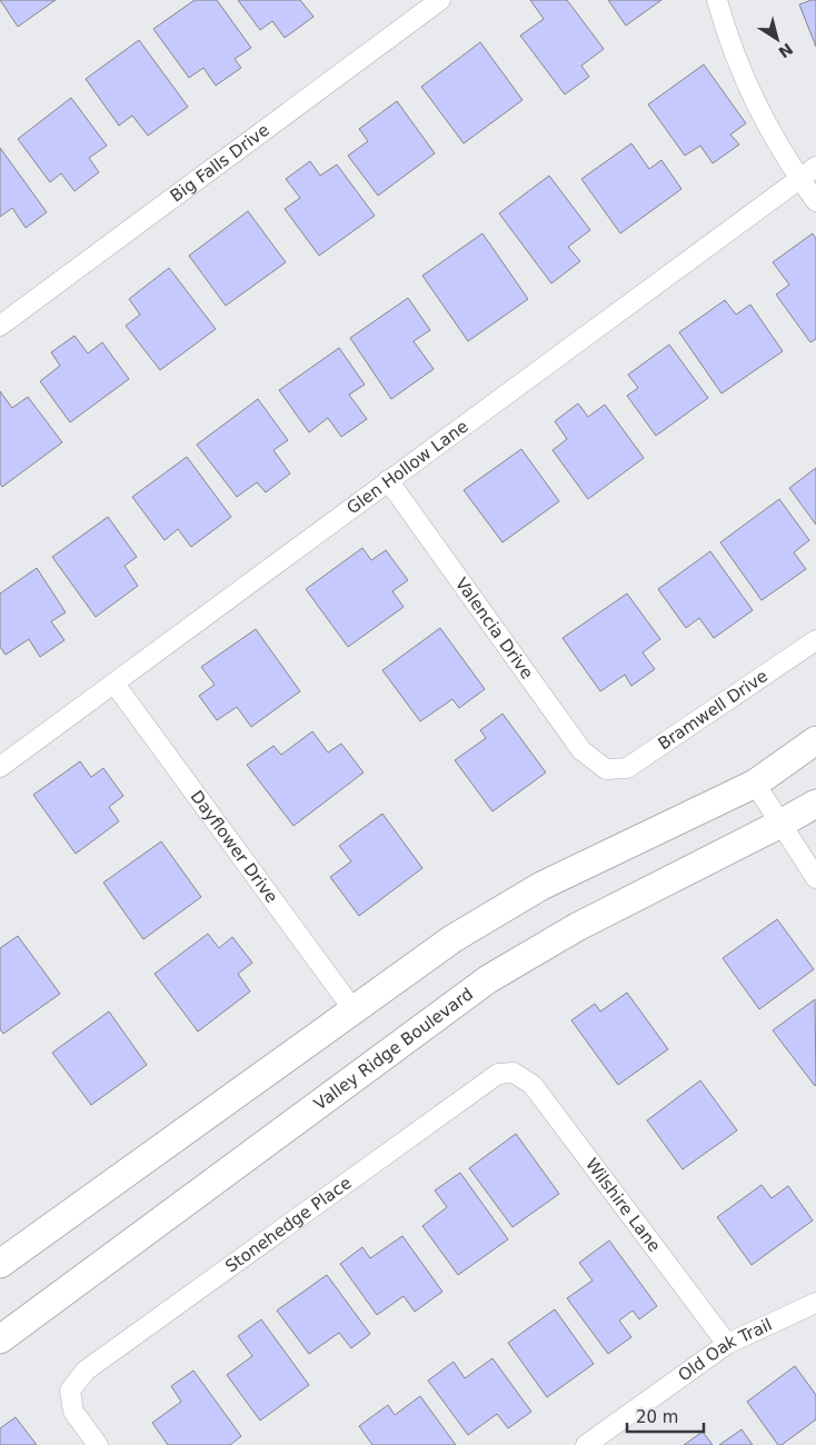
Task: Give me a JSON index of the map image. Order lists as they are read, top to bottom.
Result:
{
  "streets": {
    "main road": ["Valley Ridge Boulevard"],
    "street": [
      "Big Falls Drive",
      "Glen Hollow Lane",
      "Valencia Drive",
      "Bramwell Drive",
      "Dayflower Drive",
      "Wilshire Lane",
      "Stonehedge Place",
      "Old Oak Trail"
    ]
  },
  "crossings": [
    ["Glen Hollow Lane", "Valencia Drive"],
    ["Glen Hollow Lane", "Dayflower Drive"],
    ["Valencia Drive", "Bramwell Drive"],
    ["Wilshire Lane", "Stonehedge Place"],
    ["Wilshire Lane", "Old Oak Trail"]
  ],
  "scale_bar": "20 m",
  "north": "bottom right"
}
